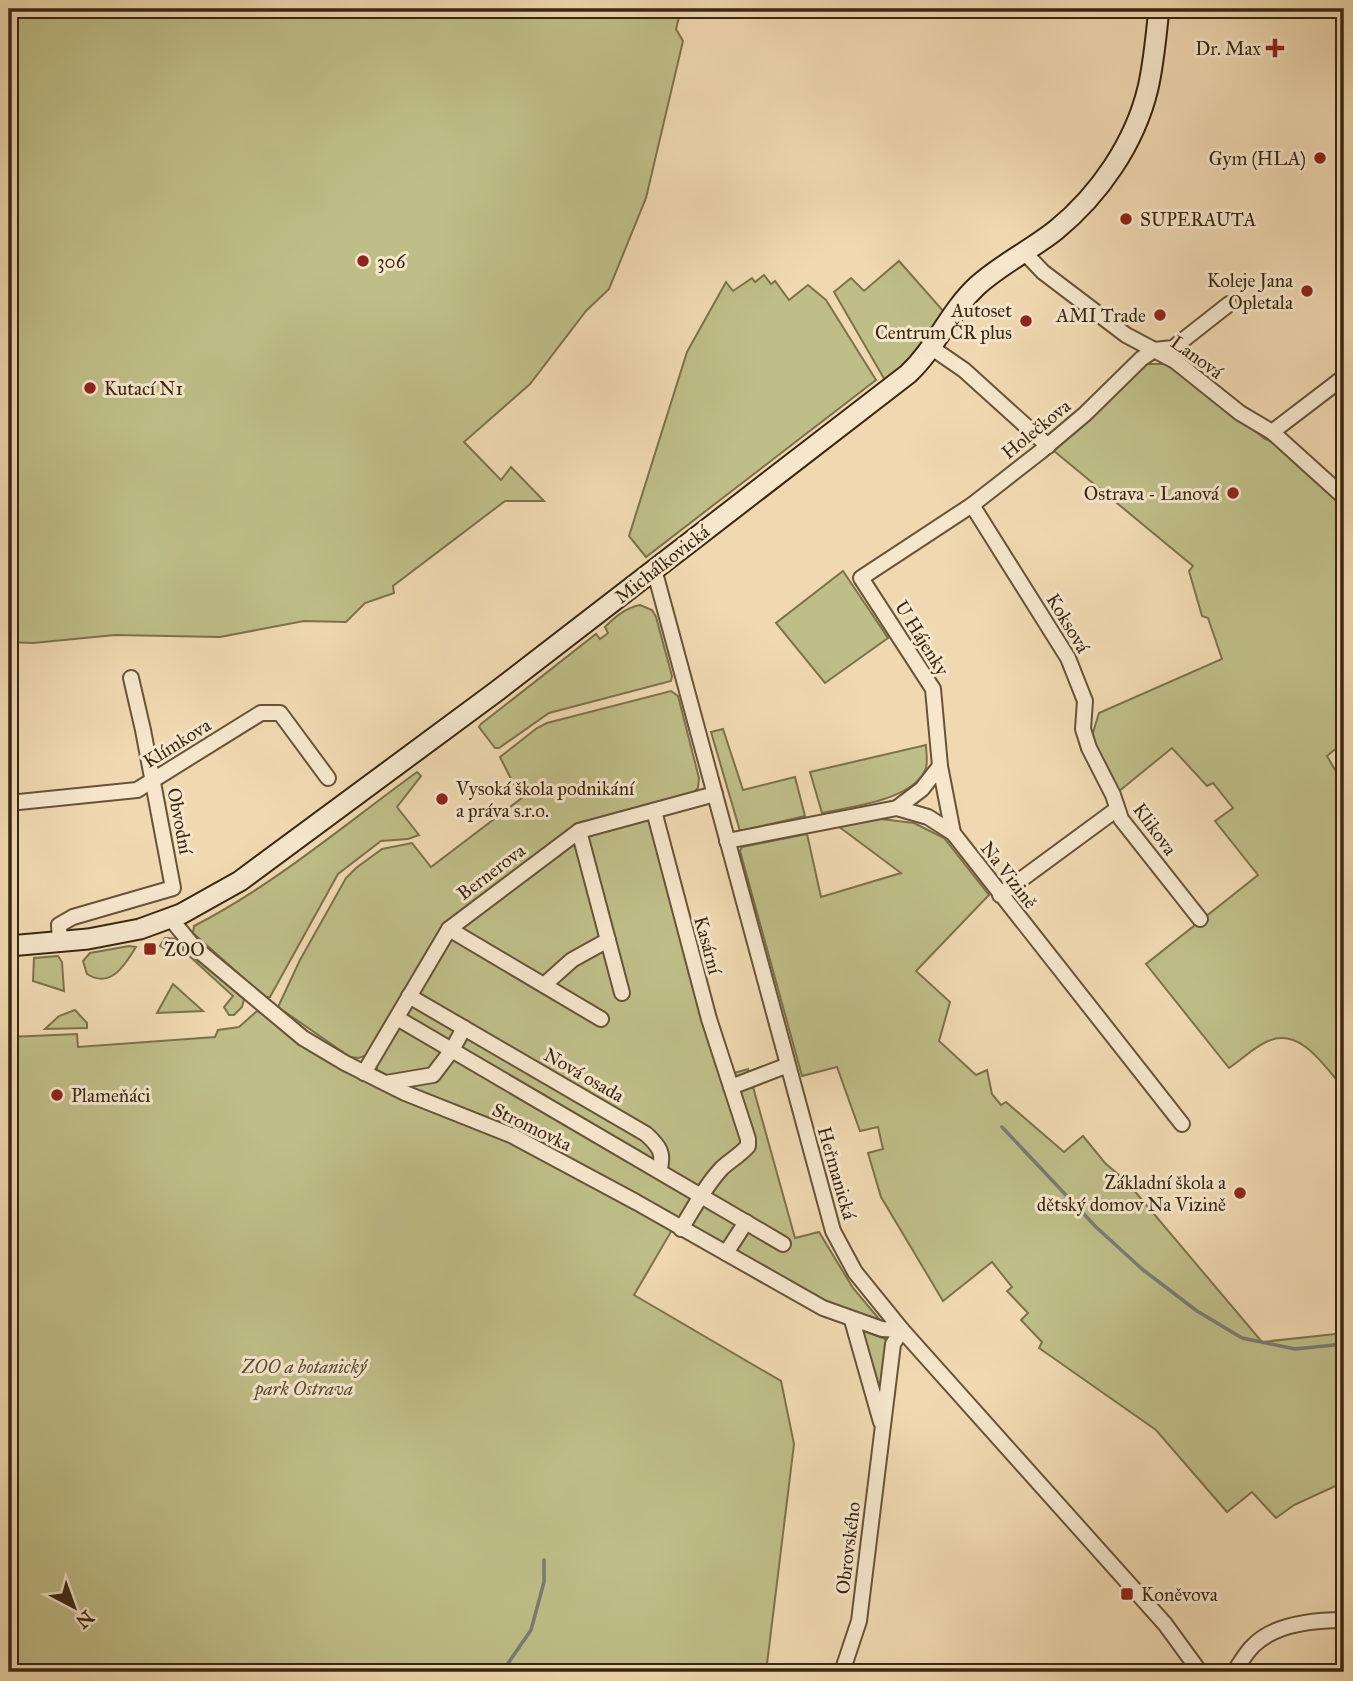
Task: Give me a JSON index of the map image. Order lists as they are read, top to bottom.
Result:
{
  "streets": {
    "street": [
      "Lanová",
      "Holečkova",
      "Michálkovická",
      "Koksová",
      "U Hájenky",
      "Klímkova",
      "Obvodní",
      "Klikova",
      "Bernerova",
      "Na Vizině",
      "Kasární",
      "Nová osada",
      "Stromovka",
      "Heřmanická",
      "Obrovského"
    ]
  },
  "crossings": [
    ["Lanová", "Holečkova"],
    ["Lanová", "Michálkovická"],
    ["Holečkova", "Koksová"],
    ["Holečkova", "U Hájenky"],
    ["Michálkovická", "Obvodní"],
    ["Michálkovická", "Stromovka"],
    ["Michálkovická", "Heřmanická"],
    ["Koksová", "Klikova"],
    ["U Hájenky", "Na Vizině"],
    ["Klímkova", "Obvodní"],
    ["Klikova", "Na Vizině"],
    ["Bernerova", "Kasární"],
    ["Bernerova", "Nová osada"],
    ["Bernerova", "Stromovka"],
    ["Bernerova", "Heřmanická"],
    ["Na Vizině", "Heřmanická"],
    ["Stromovka", "Heřmanická"],
    ["Stromovka", "Obrovského"],
    ["Heřmanická", "Obrovského"]
  ],
  "parks": ["ZOO a botanický park Ostrava"],
  "places": {
    "health": ["Dr. Max"],
    "other": [
      "Gym (HLA)",
      "SUPERAUTA",
      "306",
      "Koleje Jana Opletala",
      "AMI Trade",
      "Autoset Centrum ČR plus",
      "Kutací N1",
      "Ostrava - Lanová",
      "Vysoká škola podnikání a práva s.r.o.",
      "Plameňáci",
      "Základní škola a dětský domov Na Vizině"
    ],
    "transit": ["ZOO", "Koněvova"]
  },
  "north": "bottom right"
}
